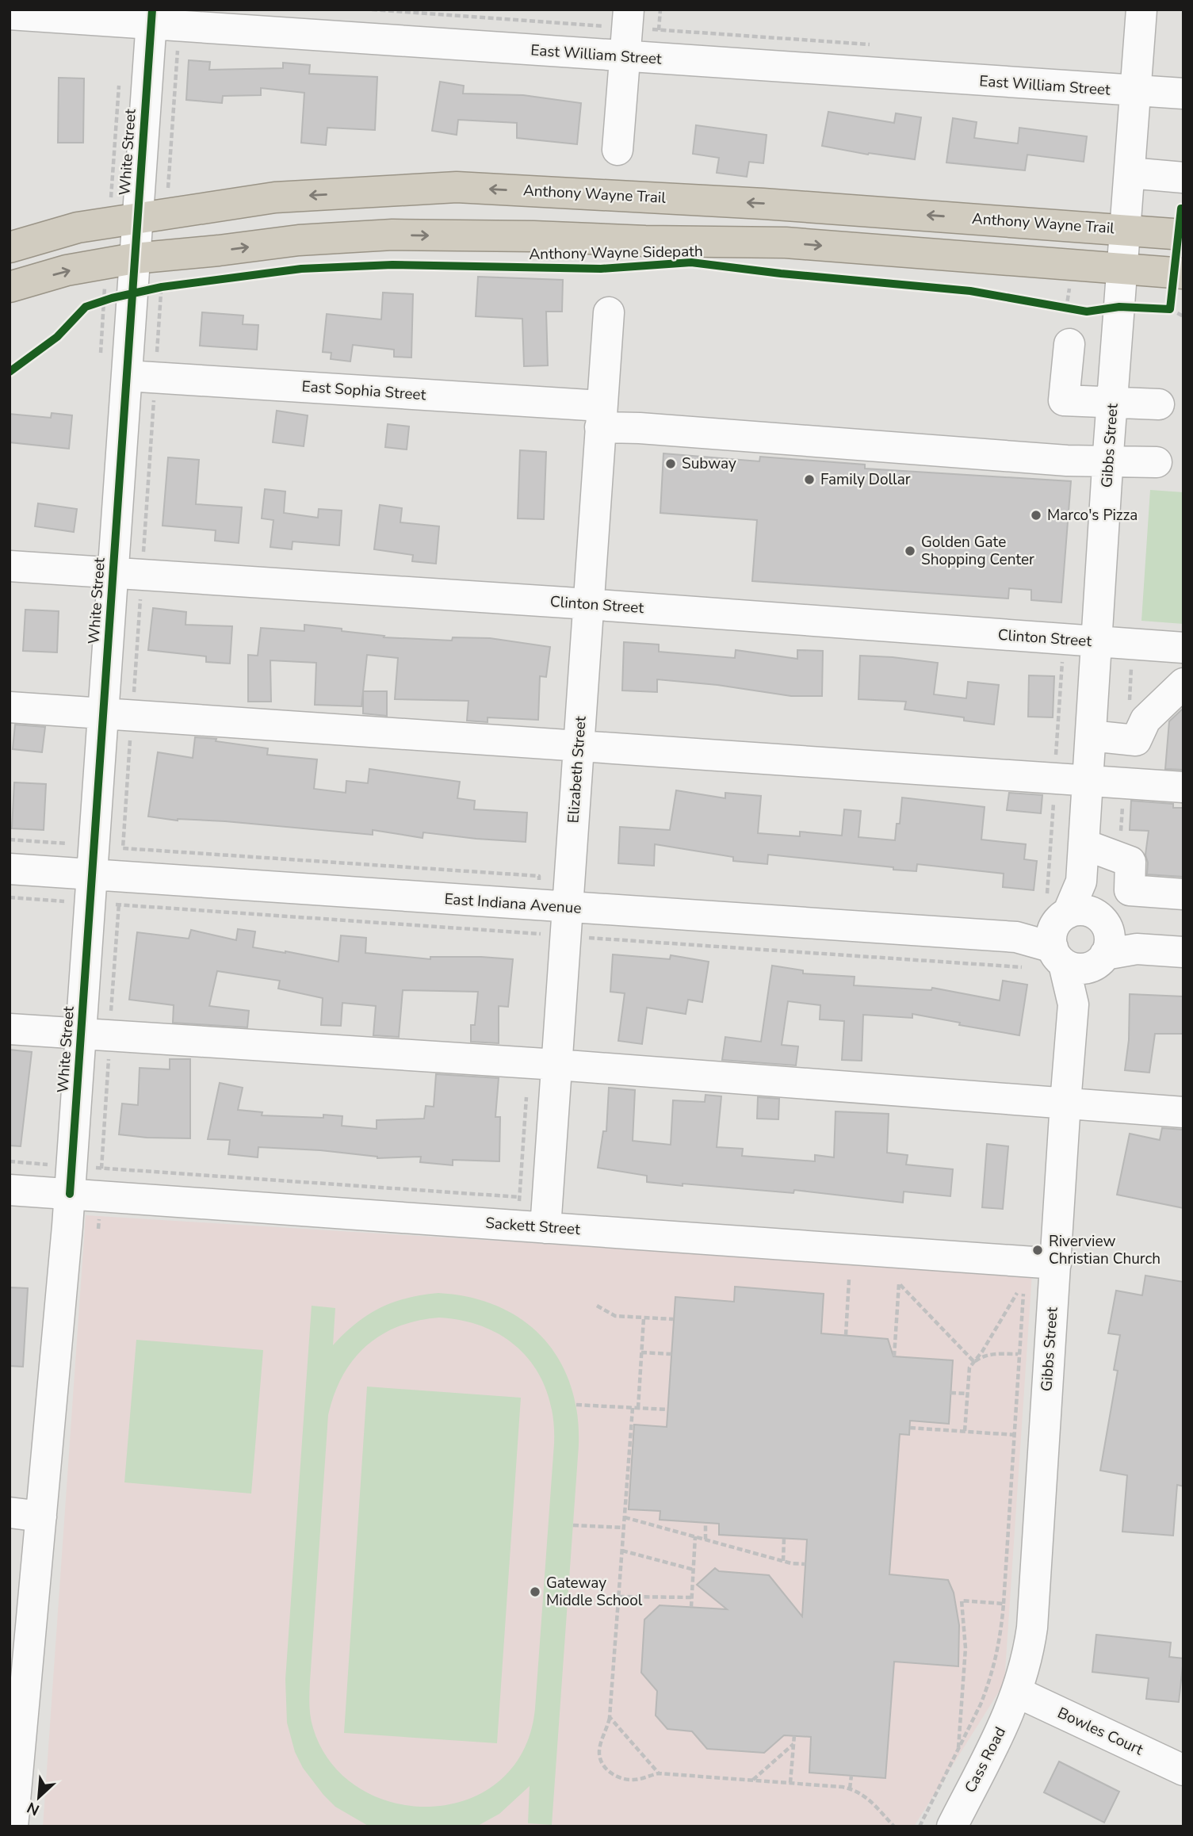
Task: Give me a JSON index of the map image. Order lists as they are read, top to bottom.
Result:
{
  "streets": {
    "highway": ["Anthony Wayne Trail"],
    "street": [
      "East William Street",
      "White Street",
      "East Sophia Street",
      "Gibbs Street",
      "Clinton Street",
      "Elizabeth Street",
      "East Indiana Avenue",
      "Sackett Street",
      "Bowles Court",
      "Cass Road"
    ],
    "cycle path": ["Anthony Wayne Sidepath"]
  },
  "crossings": [
    ["East William Street", "White Street"],
    ["East William Street", "Gibbs Street"],
    ["White Street", "Anthony Wayne Trail"],
    ["White Street", "East Sophia Street"],
    ["White Street", "Clinton Street"],
    ["White Street", "East Indiana Avenue"],
    ["White Street", "Sackett Street"],
    ["Anthony Wayne Trail", "Gibbs Street"],
    ["East Sophia Street", "Gibbs Street"],
    ["East Sophia Street", "Elizabeth Street"],
    ["Gibbs Street", "Clinton Street"],
    ["Gibbs Street", "East Indiana Avenue"],
    ["Gibbs Street", "Sackett Street"],
    ["Gibbs Street", "Bowles Court"],
    ["Gibbs Street", "Cass Road"],
    ["Clinton Street", "Elizabeth Street"],
    ["Elizabeth Street", "East Indiana Avenue"],
    ["Elizabeth Street", "Sackett Street"],
    ["Bowles Court", "Cass Road"]
  ],
  "places": [
    "Subway",
    "Family Dollar",
    "Marco's Pizza",
    "Golden Gate Shopping Center",
    "Riverview Christian Church",
    "Gateway Middle School"
  ],
  "north": "bottom left"
}
